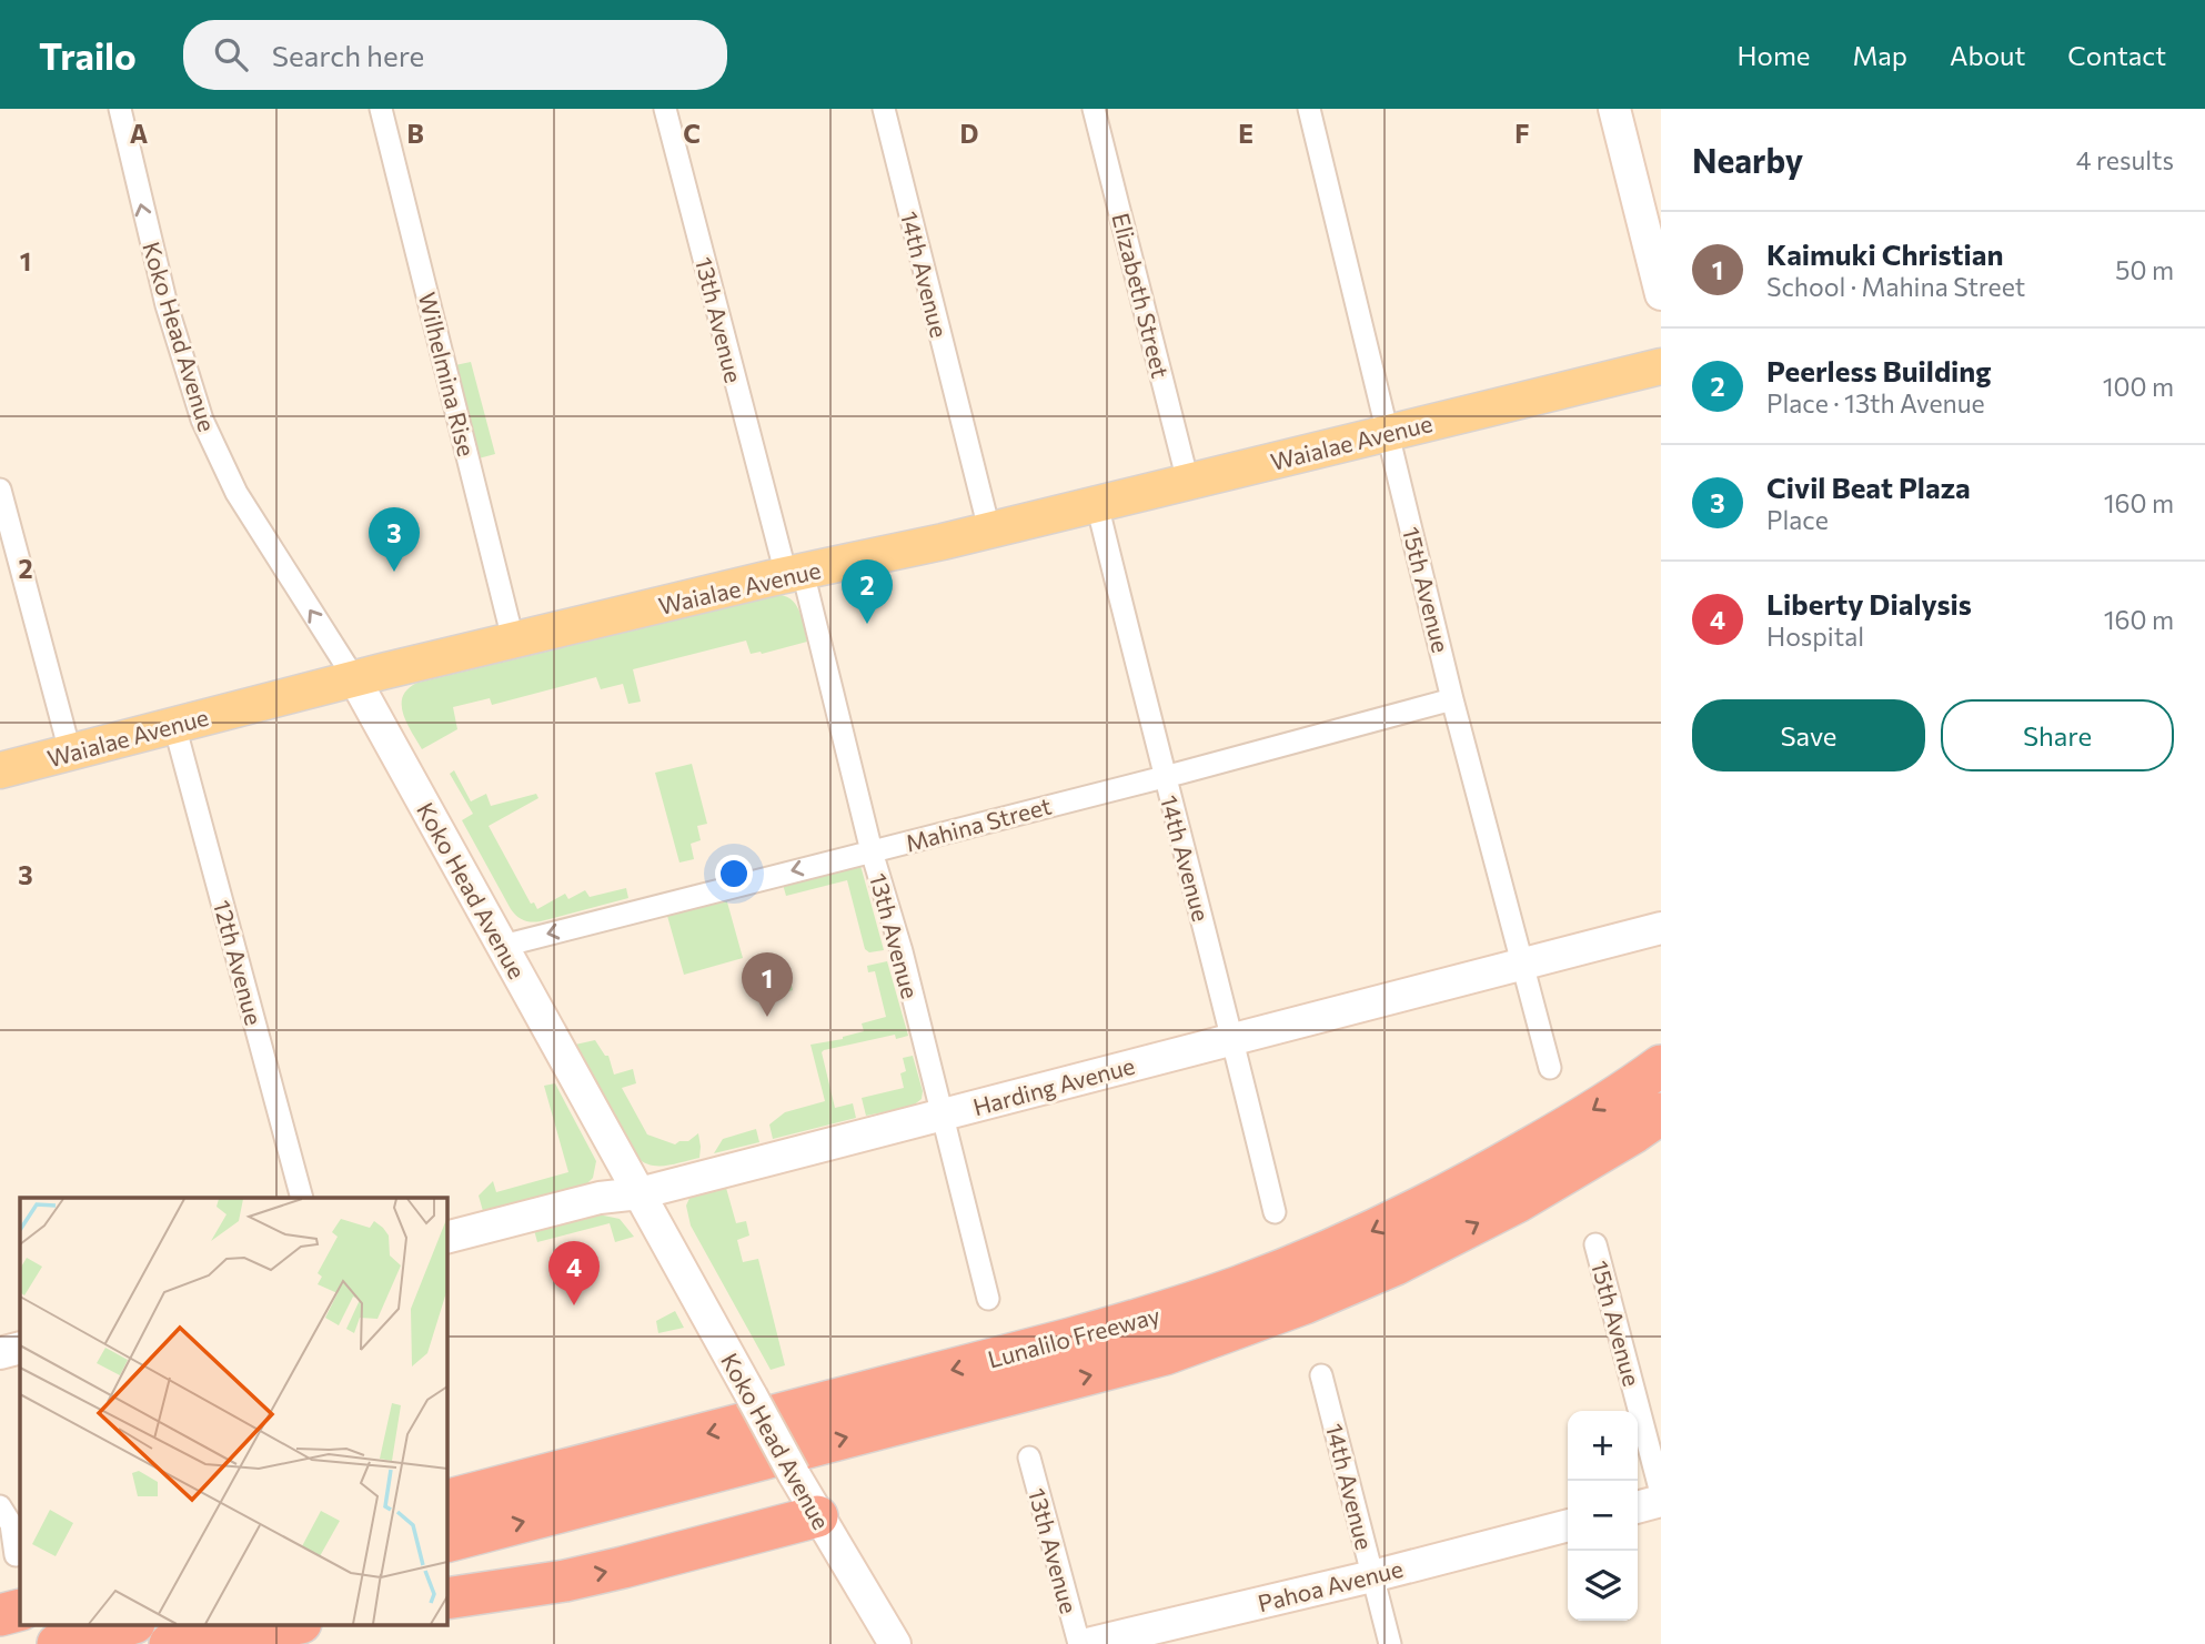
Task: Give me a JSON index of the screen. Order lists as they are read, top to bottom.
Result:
{
  "streets": {
    "highway": ["Lunalilo Freeway"],
    "main road": ["Waialae Avenue"],
    "street": [
      "14th Avenue",
      "Elizabeth Street",
      "13th Avenue",
      "Koko Head Avenue",
      "Wilhelmina Rise",
      "15th Avenue",
      "Mahina Street",
      "12th Avenue",
      "Harding Avenue",
      "Pahoa Avenue"
    ]
  },
  "crossings": [
    ["14th Avenue", "Waialae Avenue"],
    ["14th Avenue", "Mahina Street"],
    ["14th Avenue", "Harding Avenue"],
    ["14th Avenue", "Pahoa Avenue"],
    ["Elizabeth Street", "Waialae Avenue"],
    ["13th Avenue", "Waialae Avenue"],
    ["13th Avenue", "Mahina Street"],
    ["13th Avenue", "Harding Avenue"],
    ["Koko Head Avenue", "Waialae Avenue"],
    ["Koko Head Avenue", "Mahina Street"],
    ["Koko Head Avenue", "Harding Avenue"],
    ["Wilhelmina Rise", "Waialae Avenue"],
    ["Waialae Avenue", "15th Avenue"],
    ["Waialae Avenue", "12th Avenue"],
    ["15th Avenue", "Mahina Street"],
    ["15th Avenue", "Harding Avenue"]
  ],
  "one_way": ["Koko Head Avenue", "Mahina Street"],
  "page": {
    "header": "Trailo",
    "search": "Search here",
    "nav": [
      "Home",
      "Map",
      "About",
      "Contact"
    ],
    "heading": ["Nearby", "4 results"],
    "list": [
      {
        "mark": "1",
        "name": "Kaimuki Christian",
        "note": "School · Mahina Street",
        "value": "50 m"
      },
      {
        "mark": "2",
        "name": "Peerless Building",
        "note": "Place · 13th Avenue",
        "value": "100 m"
      },
      {
        "mark": "3",
        "name": "Civil Beat Plaza",
        "note": "Place",
        "value": "160 m"
      },
      {
        "mark": "4",
        "name": "Liberty Dialysis",
        "note": "Hospital",
        "value": "160 m"
      }
    ],
    "pins": [
      "3",
      "2",
      "1",
      "4"
    ],
    "buttons": ["Save", "Share"],
    "map_buttons": ["+", "−"]
  },
  "grid": {
    "columns": [
      "A",
      "B",
      "C",
      "D",
      "E",
      "F"
    ],
    "rows": ["1", "2", "3"]
  }
}
